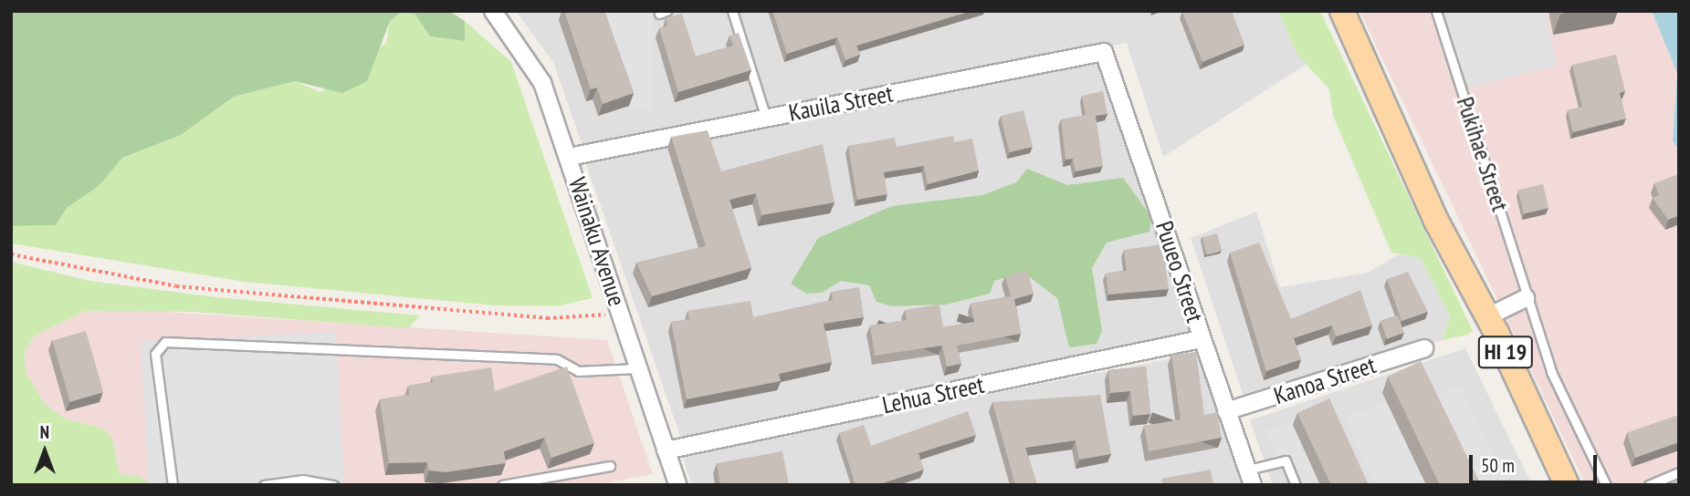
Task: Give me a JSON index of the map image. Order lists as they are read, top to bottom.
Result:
{
  "streets": {
    "main road": ["HI 19"],
    "street": [
      "Kauila Street",
      "Wainaku Avenue",
      "Puueo Street",
      "Kanoa Street",
      "Lehua Street"
    ],
    "lane": ["Pukihae Street"]
  },
  "crossings": [
    ["Kauila Street", "Wainaku Avenue"],
    ["Kauila Street", "Puueo Street"],
    ["Wainaku Avenue", "Lehua Street"],
    ["Puueo Street", "Kanoa Street"],
    ["Puueo Street", "Lehua Street"]
  ],
  "scale_bar": "50 m",
  "north": "top"
}
